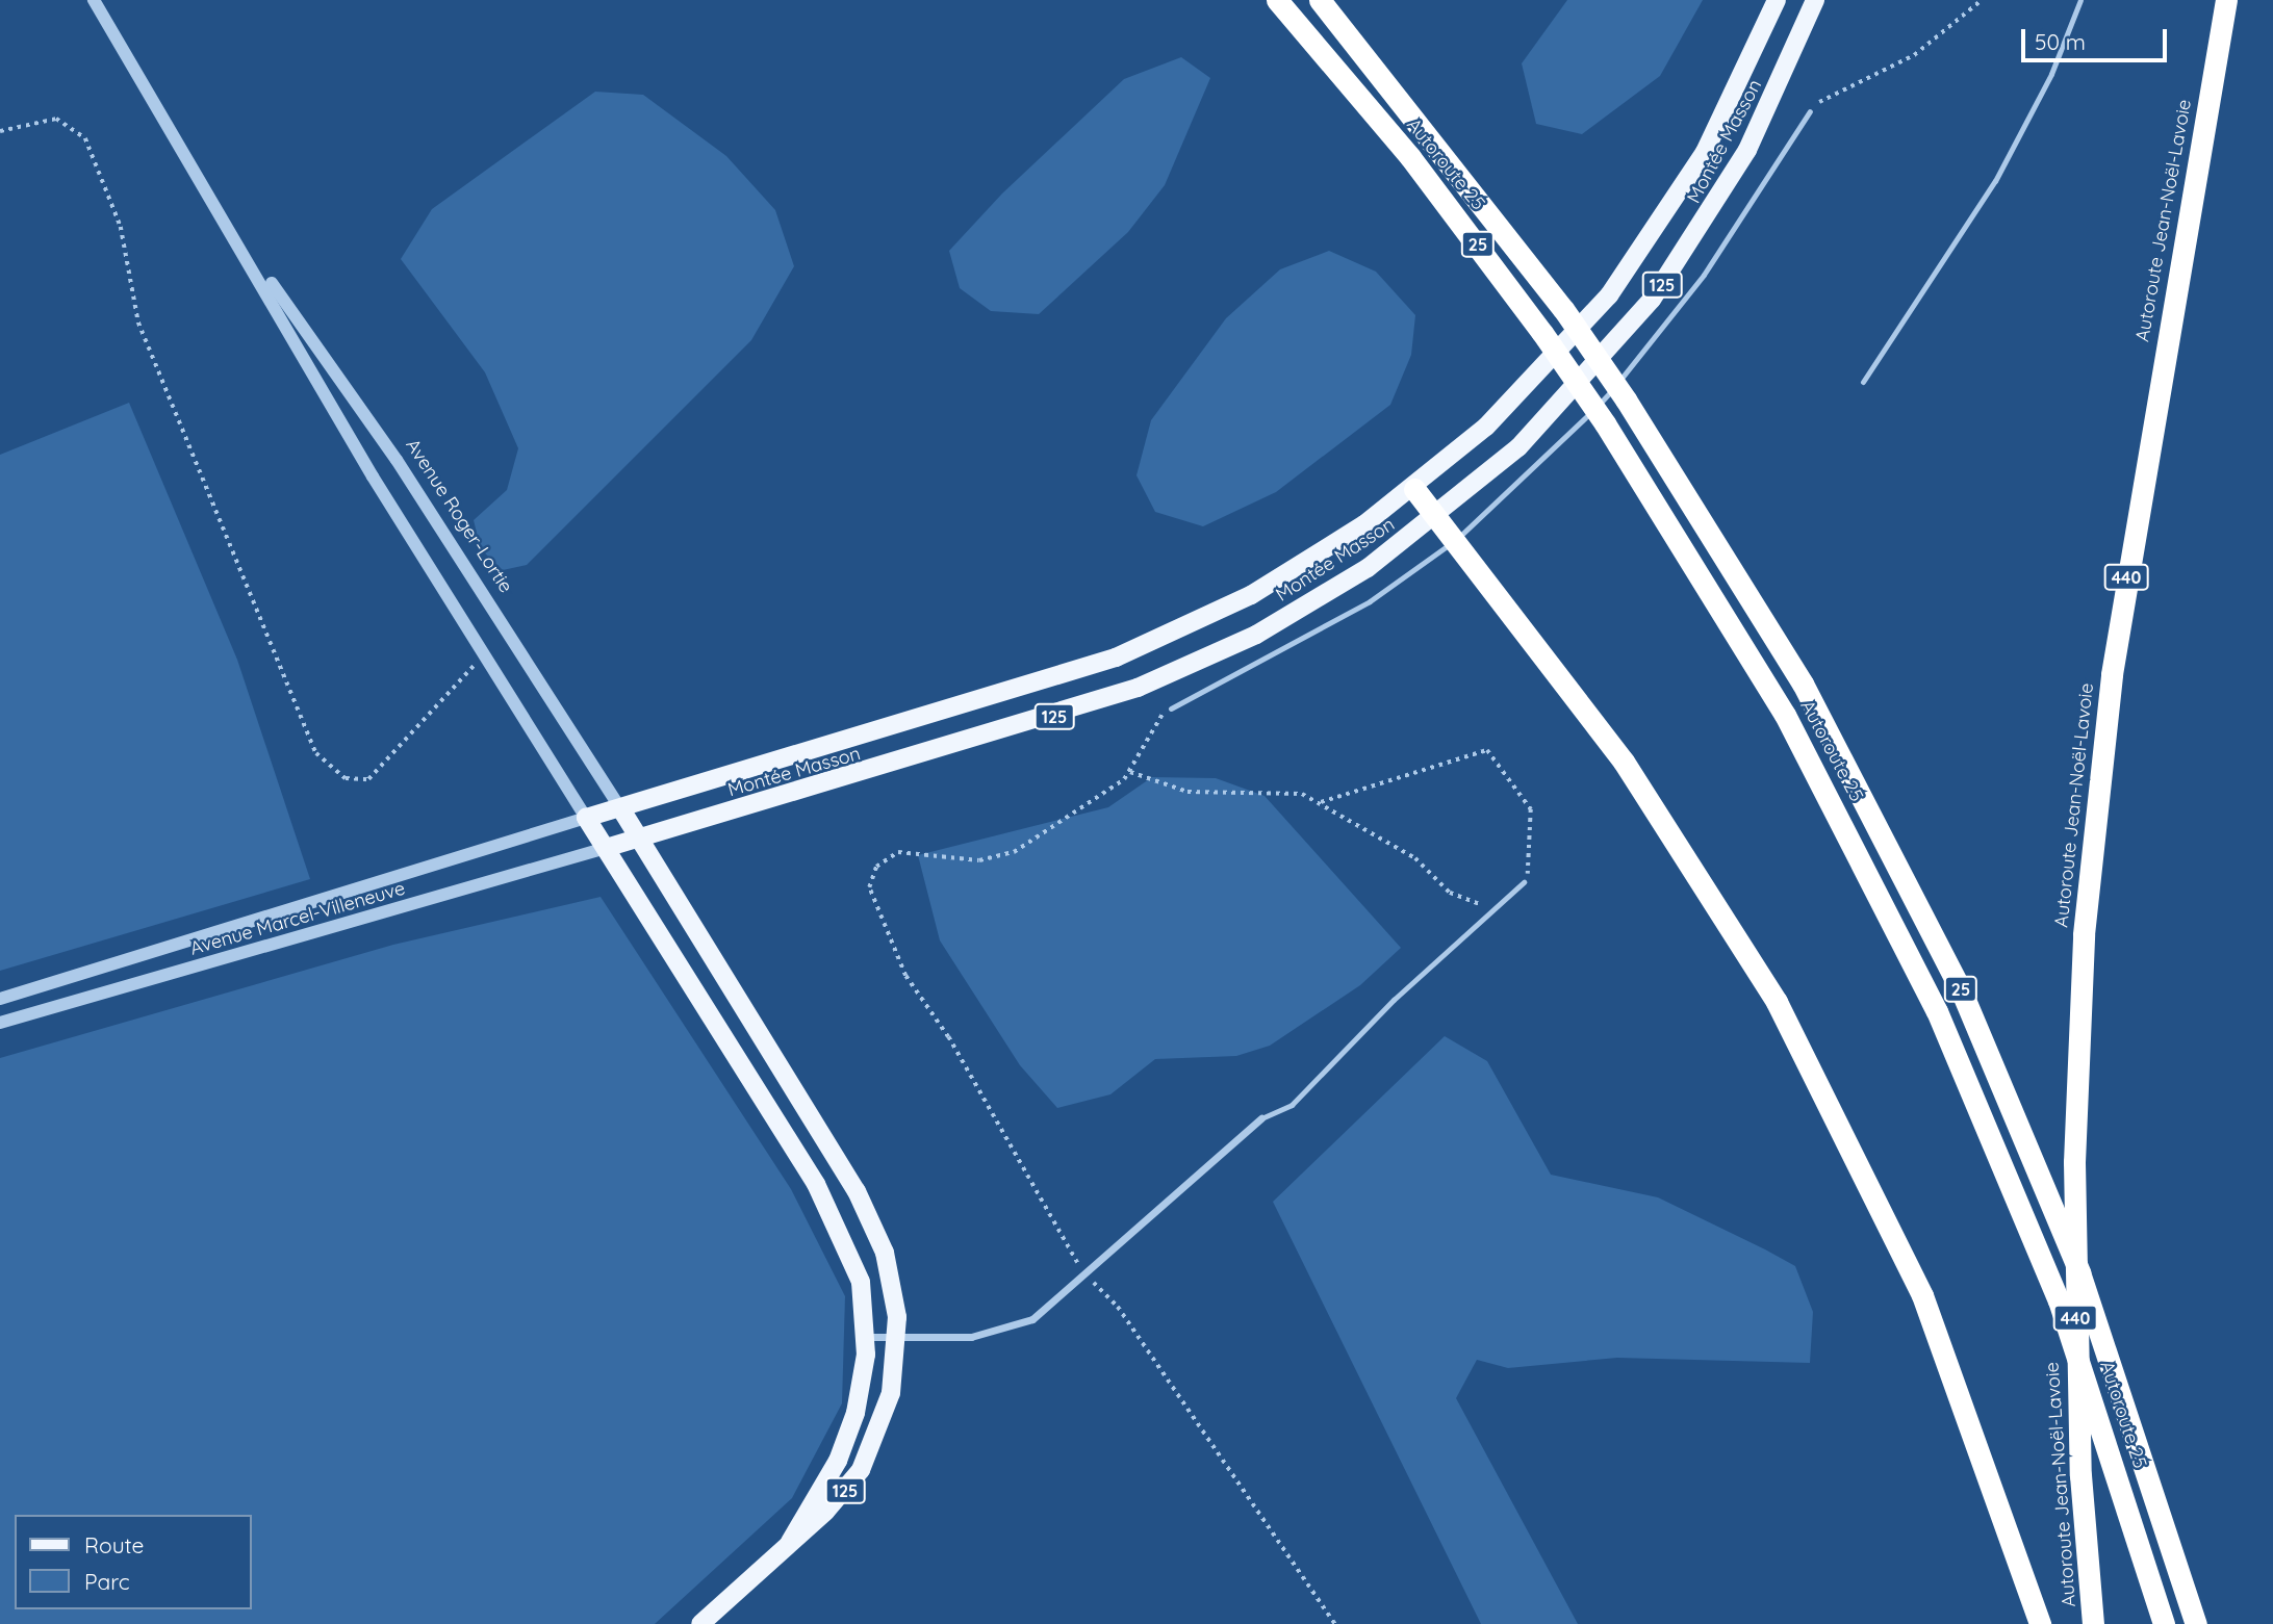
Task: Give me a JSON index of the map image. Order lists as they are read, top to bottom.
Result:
{
  "streets": {
    "highway": [
      "Autoroute 25",
      "Autoroute Jean-Noël-Lavoie",
      "25",
      "440"
    ],
    "main road": ["Montée Masson", "125", "Avenue Roger-Lortie"],
    "street": ["Avenue Marcel-Villeneuve"]
  },
  "crossings": [
    ["Montée Masson", "125"],
    ["Montée Masson", "Avenue Roger-Lortie"],
    ["Montée Masson", "Avenue Marcel-Villeneuve"],
    ["125", "Avenue Roger-Lortie"],
    ["Avenue Roger-Lortie", "Avenue Marcel-Villeneuve"]
  ],
  "legend": ["Route", "Parc"],
  "scale_bar": "50 m"
}
